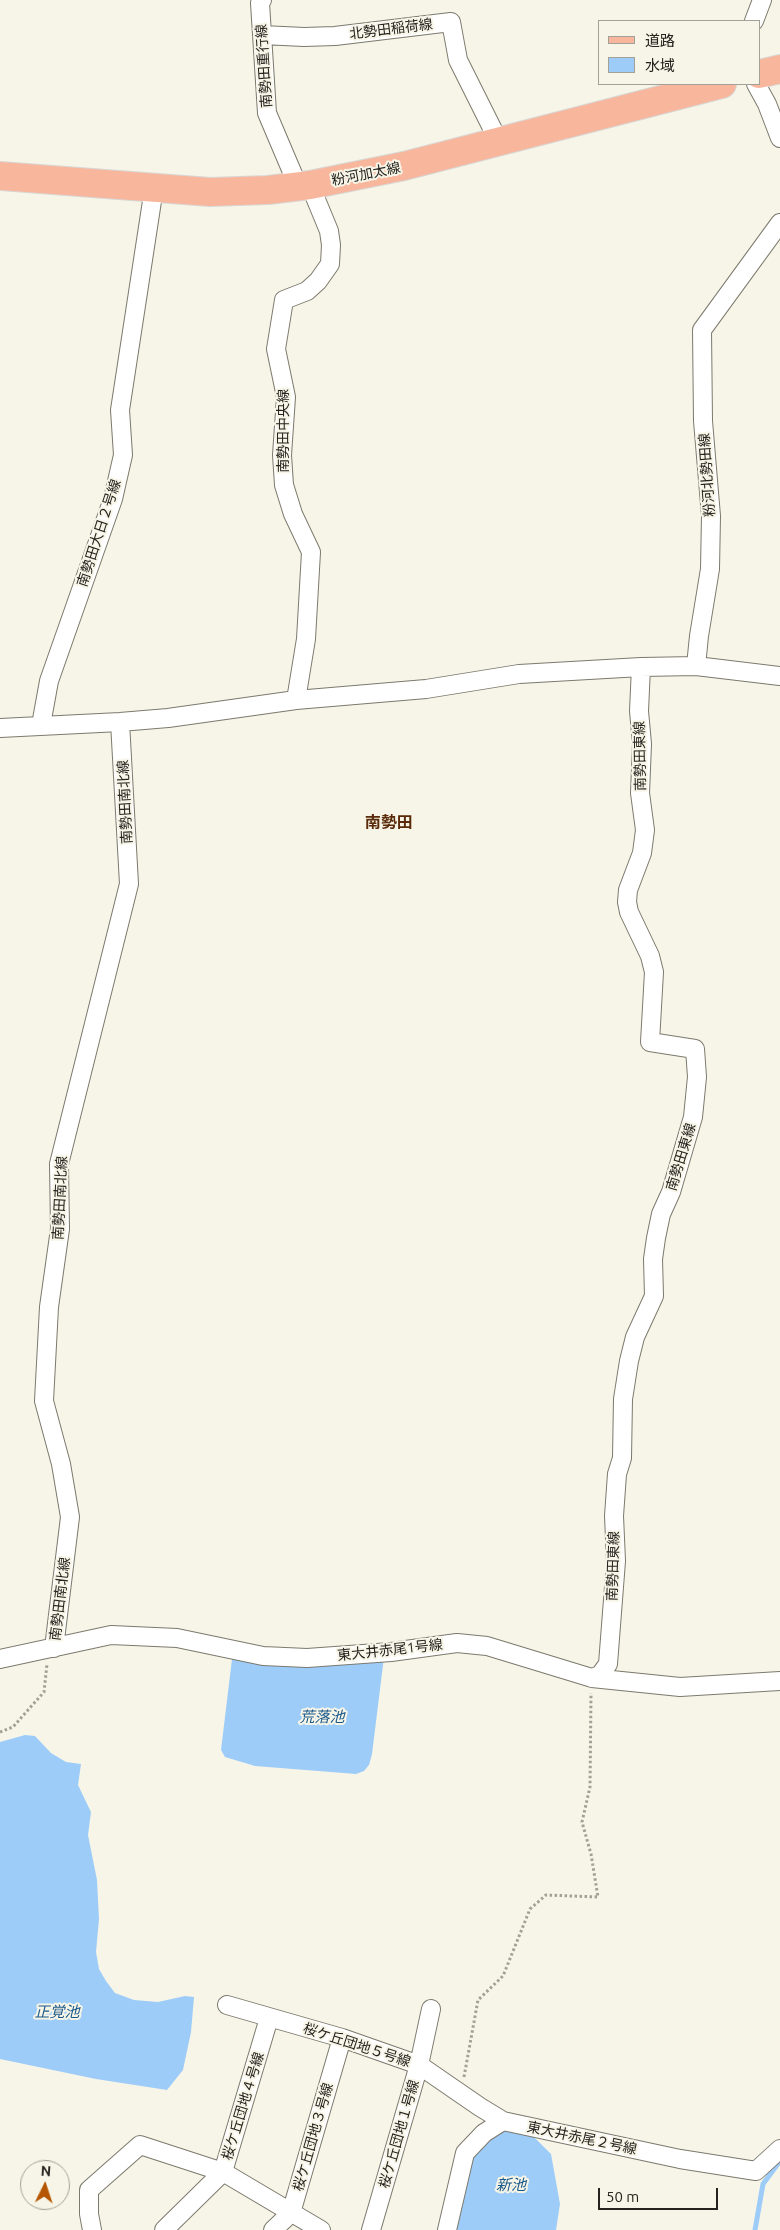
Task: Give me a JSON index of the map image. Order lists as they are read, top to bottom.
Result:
{
  "streets": {
    "main road": ["粉河加太線"],
    "street": [
      "北勢田稲荷線",
      "南勢田重行線",
      "南勢田中央線",
      "粉河北勢田線",
      "南勢田大日２号線",
      "南勢田東線",
      "南勢田南北線",
      "東大井赤尾1号線",
      "桜ケ丘団地５号線",
      "桜ケ丘団地４号線",
      "桜ケ丘団地１号線",
      "桜ケ丘団地３号線",
      "東大井赤尾２号線"
    ]
  },
  "crossings": [
    ["北勢田稲荷線", "南勢田重行線"],
    ["北勢田稲荷線", "粉河加太線"],
    ["南勢田重行線", "粉河加太線"],
    ["南勢田重行線", "南勢田中央線"],
    ["粉河加太線", "南勢田中央線"],
    ["粉河加太線", "南勢田大日２号線"],
    ["南勢田東線", "東大井赤尾1号線"],
    ["南勢田南北線", "東大井赤尾1号線"],
    ["桜ケ丘団地５号線", "桜ケ丘団地４号線"],
    ["桜ケ丘団地５号線", "桜ケ丘団地１号線"],
    ["桜ケ丘団地５号線", "桜ケ丘団地３号線"],
    ["桜ケ丘団地５号線", "東大井赤尾２号線"]
  ],
  "districts": ["南勢田"],
  "water": ["荒落池", "正覚池", "新池"],
  "legend": ["道路", "水域"],
  "scale_bar": "50 m",
  "north": "top"
}
